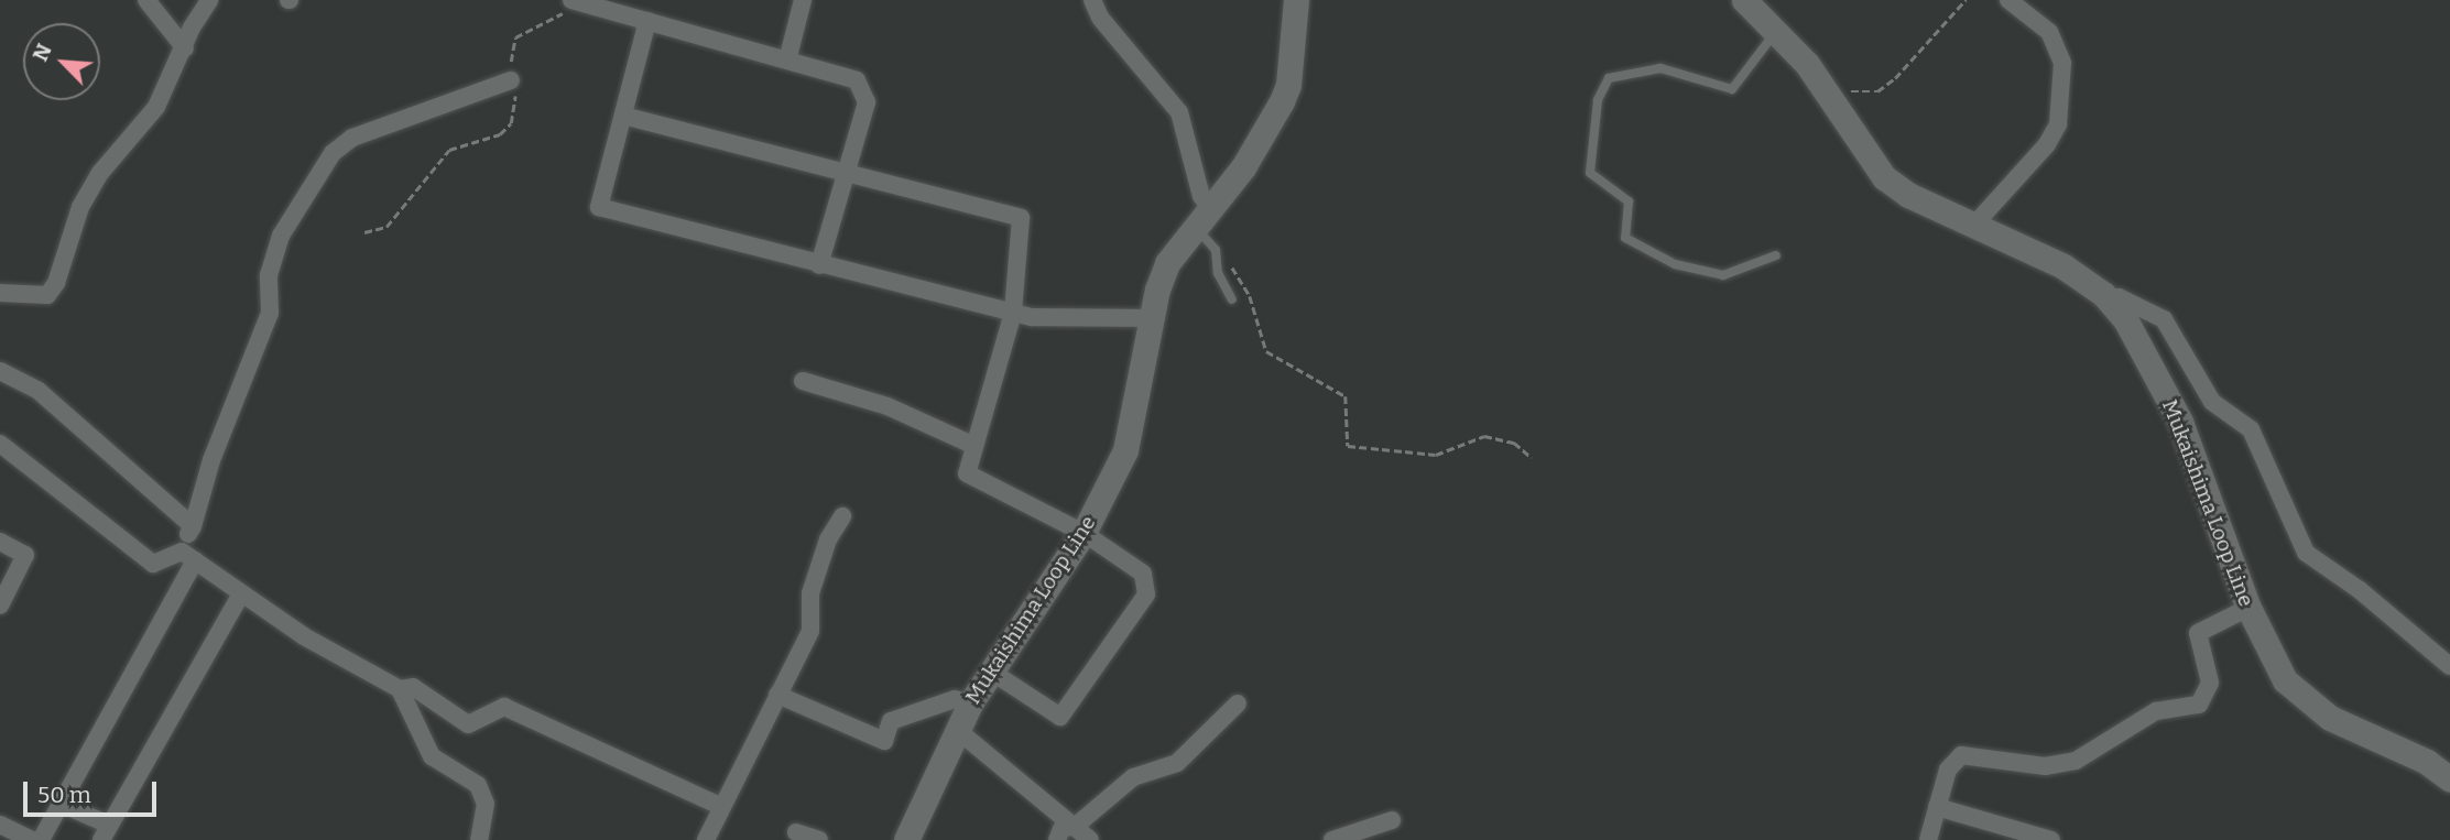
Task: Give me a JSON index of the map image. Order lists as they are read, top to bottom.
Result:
{
  "streets": {
    "main road": ["Mukaishima Loop Line"]
  },
  "scale_bar": "50 m",
  "north": "top left"
}
